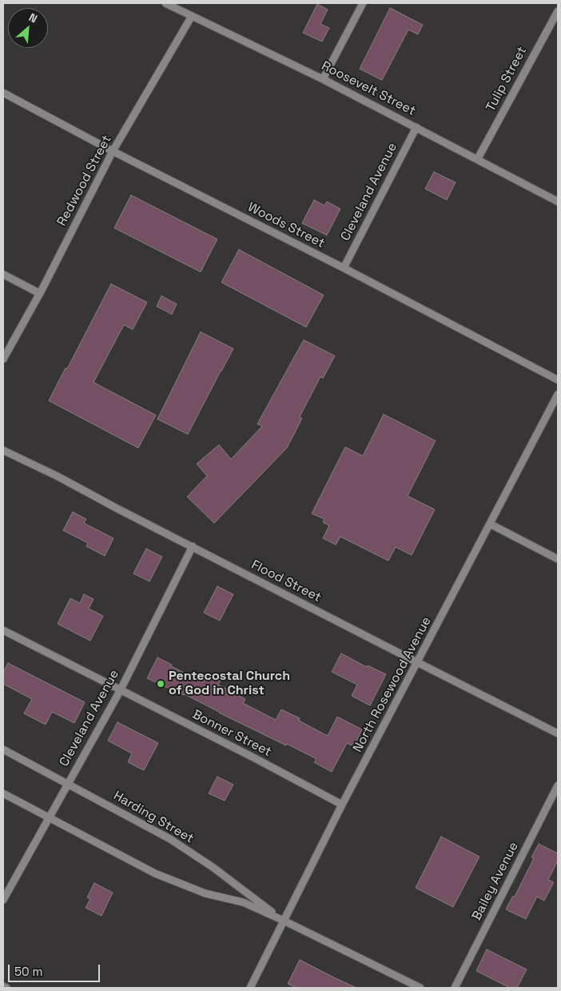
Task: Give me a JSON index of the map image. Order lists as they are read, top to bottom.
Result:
{
  "streets": {
    "street": [
      "Tulip Street",
      "Roosevelt Street",
      "Redwood Street",
      "Cleveland Avenue",
      "Woods Street",
      "Flood Street",
      "North Rosewood Avenue",
      "Bonner Street",
      "Harding Street",
      "Bailey Avenue"
    ]
  },
  "crossings": [
    ["Tulip Street", "Roosevelt Street"],
    ["Roosevelt Street", "Redwood Street"],
    ["Roosevelt Street", "Cleveland Avenue"],
    ["Redwood Street", "Woods Street"],
    ["Cleveland Avenue", "Woods Street"],
    ["Cleveland Avenue", "Flood Street"],
    ["Cleveland Avenue", "Bonner Street"],
    ["Cleveland Avenue", "Harding Street"],
    ["Flood Street", "North Rosewood Avenue"],
    ["North Rosewood Avenue", "Bonner Street"],
    ["North Rosewood Avenue", "Harding Street"]
  ],
  "places": ["Pentecostal Church of God in Christ"],
  "scale_bar": "50 m",
  "north": "top right"
}
